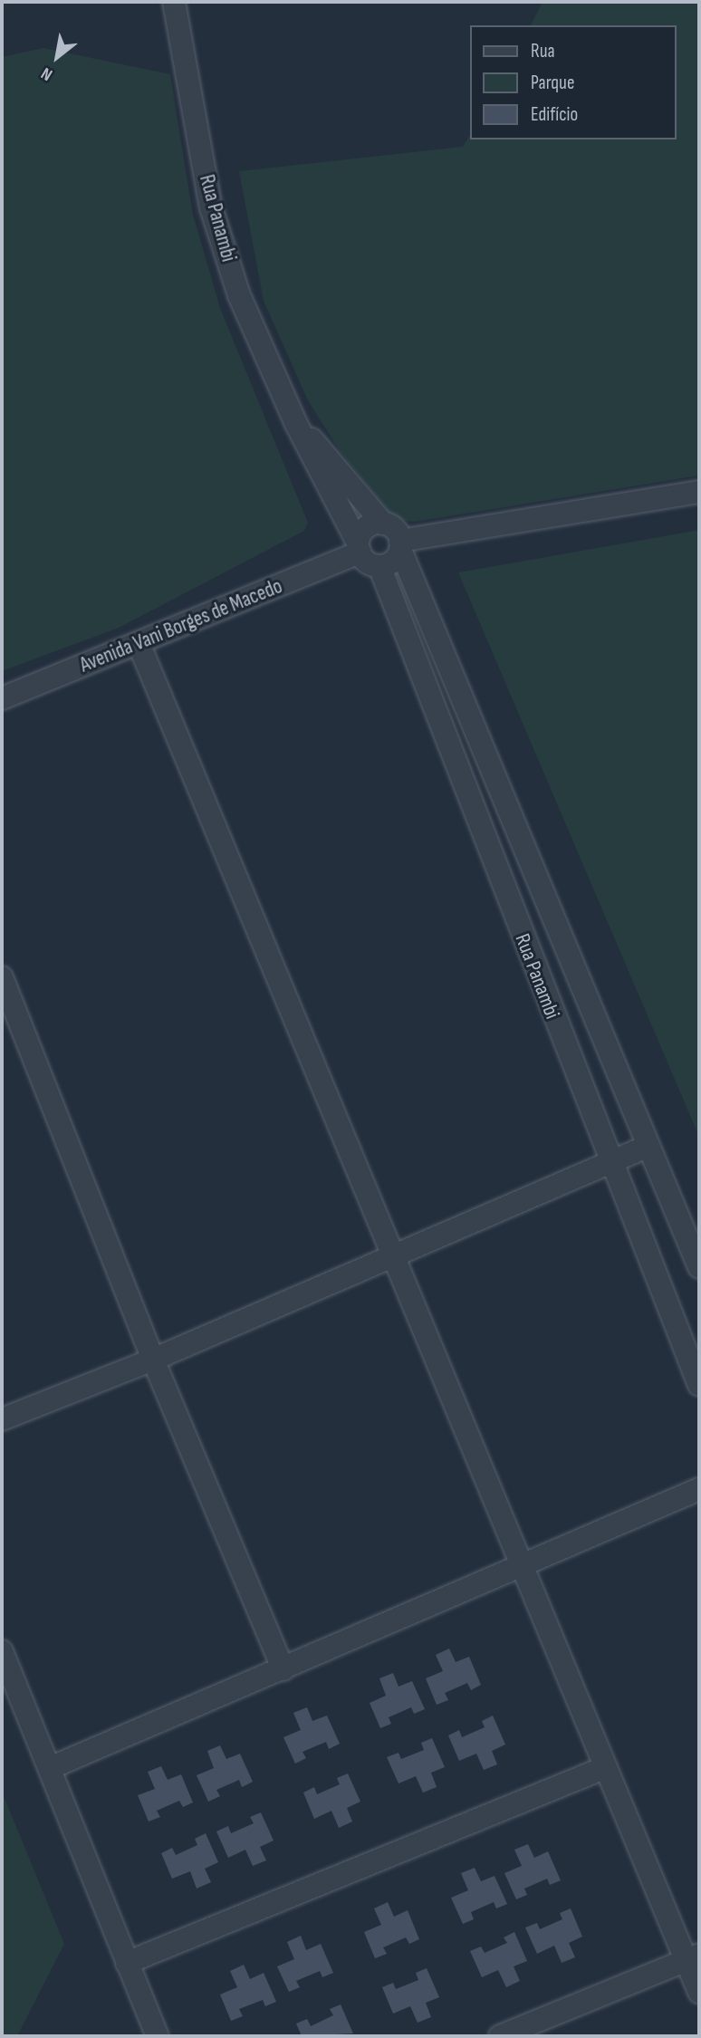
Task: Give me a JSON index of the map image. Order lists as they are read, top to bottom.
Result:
{
  "streets": {
    "street": ["Rua Panambi", "Avenida Vani Borges de Macedo"]
  },
  "crossings": [
    ["Rua Panambi", "Avenida Vani Borges de Macedo"]
  ],
  "legend": ["Rua", "Parque", "Edifício"],
  "north": "bottom left"
}
